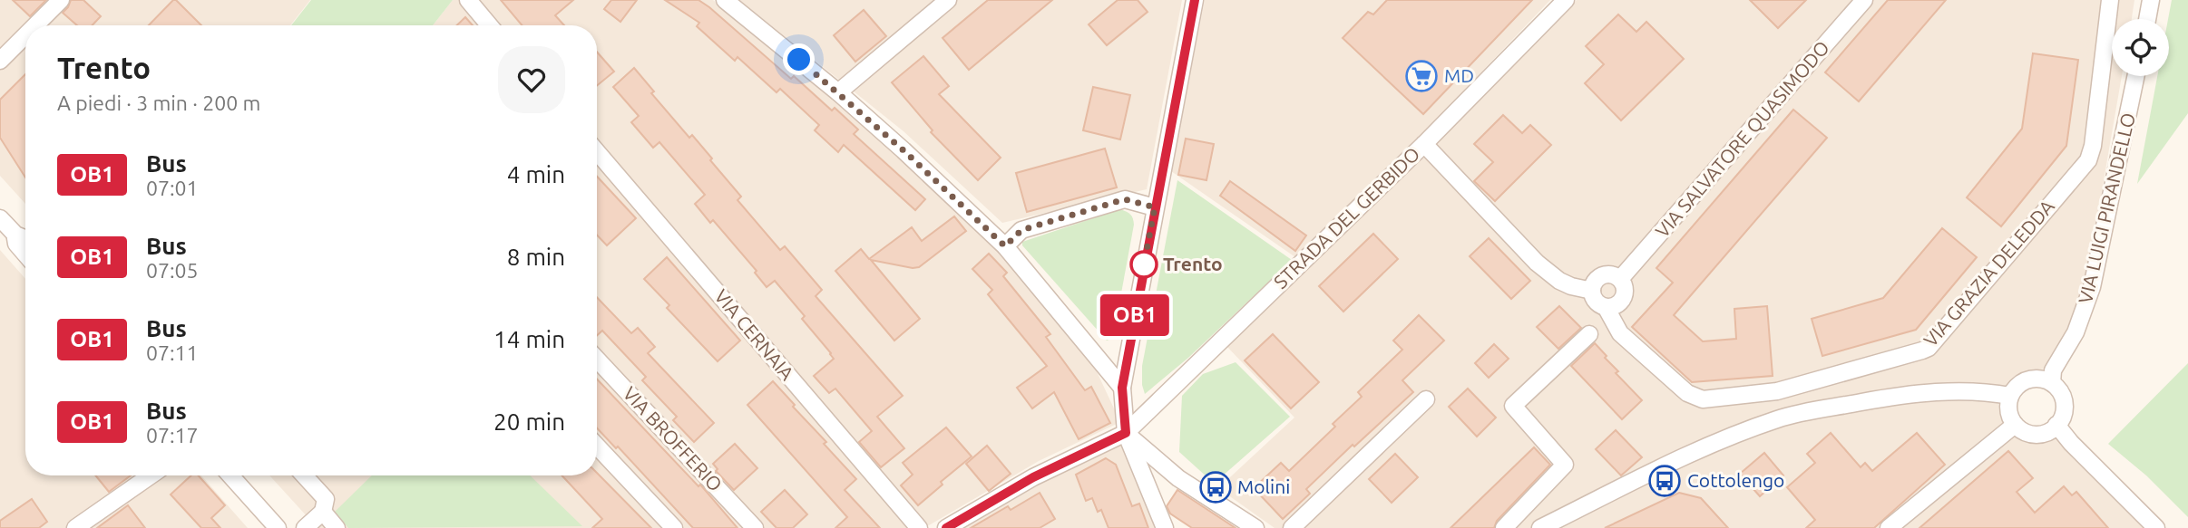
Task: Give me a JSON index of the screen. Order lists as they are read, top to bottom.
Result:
{
  "streets": {
    "street": [
      "VIA SALVATORE QUASIMODO",
      "VIA LUIGI PIRANDELLO",
      "STRADA DEL GERBIDO",
      "VIA GRAZIA DELEDDA",
      "VIA CERNAIA",
      "VIA BROFFERIO"
    ]
  },
  "crossings": [
    ["VIA SALVATORE QUASIMODO", "VIA GRAZIA DELEDDA"]
  ],
  "places": {
    "supermarket": ["MD"],
    "other": ["Trento"],
    "bus stop": ["Cottolengo", "Molini"]
  },
  "lines": ["bus line OB1"],
  "page": {
    "on_map": "OB1",
    "heading": ["Trento", "A piedi · 3 min · 200 m"],
    "list": [
      {
        "mark": "OB1",
        "name": "Bus",
        "note": "07:01",
        "value": "4 min"
      },
      {
        "mark": "OB1",
        "name": "Bus",
        "note": "07:05",
        "value": "8 min"
      },
      {
        "mark": "OB1",
        "name": "Bus",
        "note": "07:11",
        "value": "14 min"
      },
      {
        "mark": "OB1",
        "name": "Bus",
        "note": "07:17",
        "value": "20 min"
      }
    ]
  }
}
